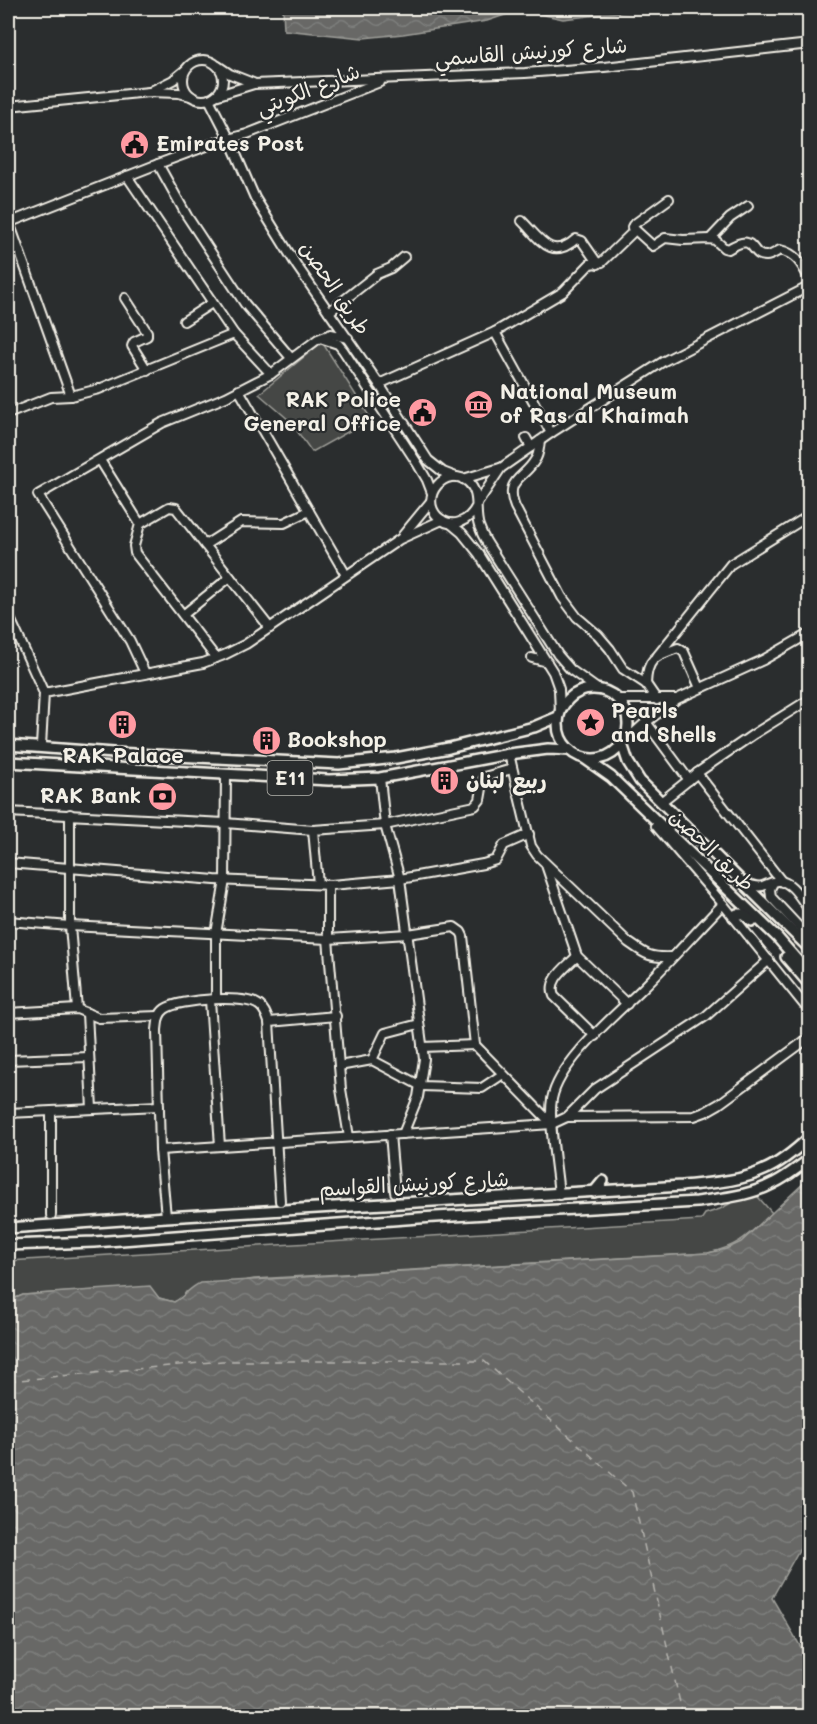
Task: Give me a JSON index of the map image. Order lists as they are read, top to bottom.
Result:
{
  "streets": {
    "main road": ["طريق الحصن", "E11", "شارع كورنيش القواسم"],
    "street": ["شارع كورنيش القاسمي", "شارع الكويتي"]
  },
  "crossings": [
    ["شارع كورنيش القاسمي", "شارع الكويتي"],
    ["شارع كورنيش القاسمي", "طريق الحصن"],
    ["شارع الكويتي", "طريق الحصن"],
    ["طريق الحصن", "E11"]
  ],
  "places": {
    "public building": ["Emirates Post", "RAK Police General Office"],
    "museum": ["National Museum of Ras al Khaimah"],
    "place": ["Pearls and Shells"],
    "building": ["RAK Palace", "Bookshop", "ربيع لبنان"],
    "bank": ["RAK Bank"]
  }
}
